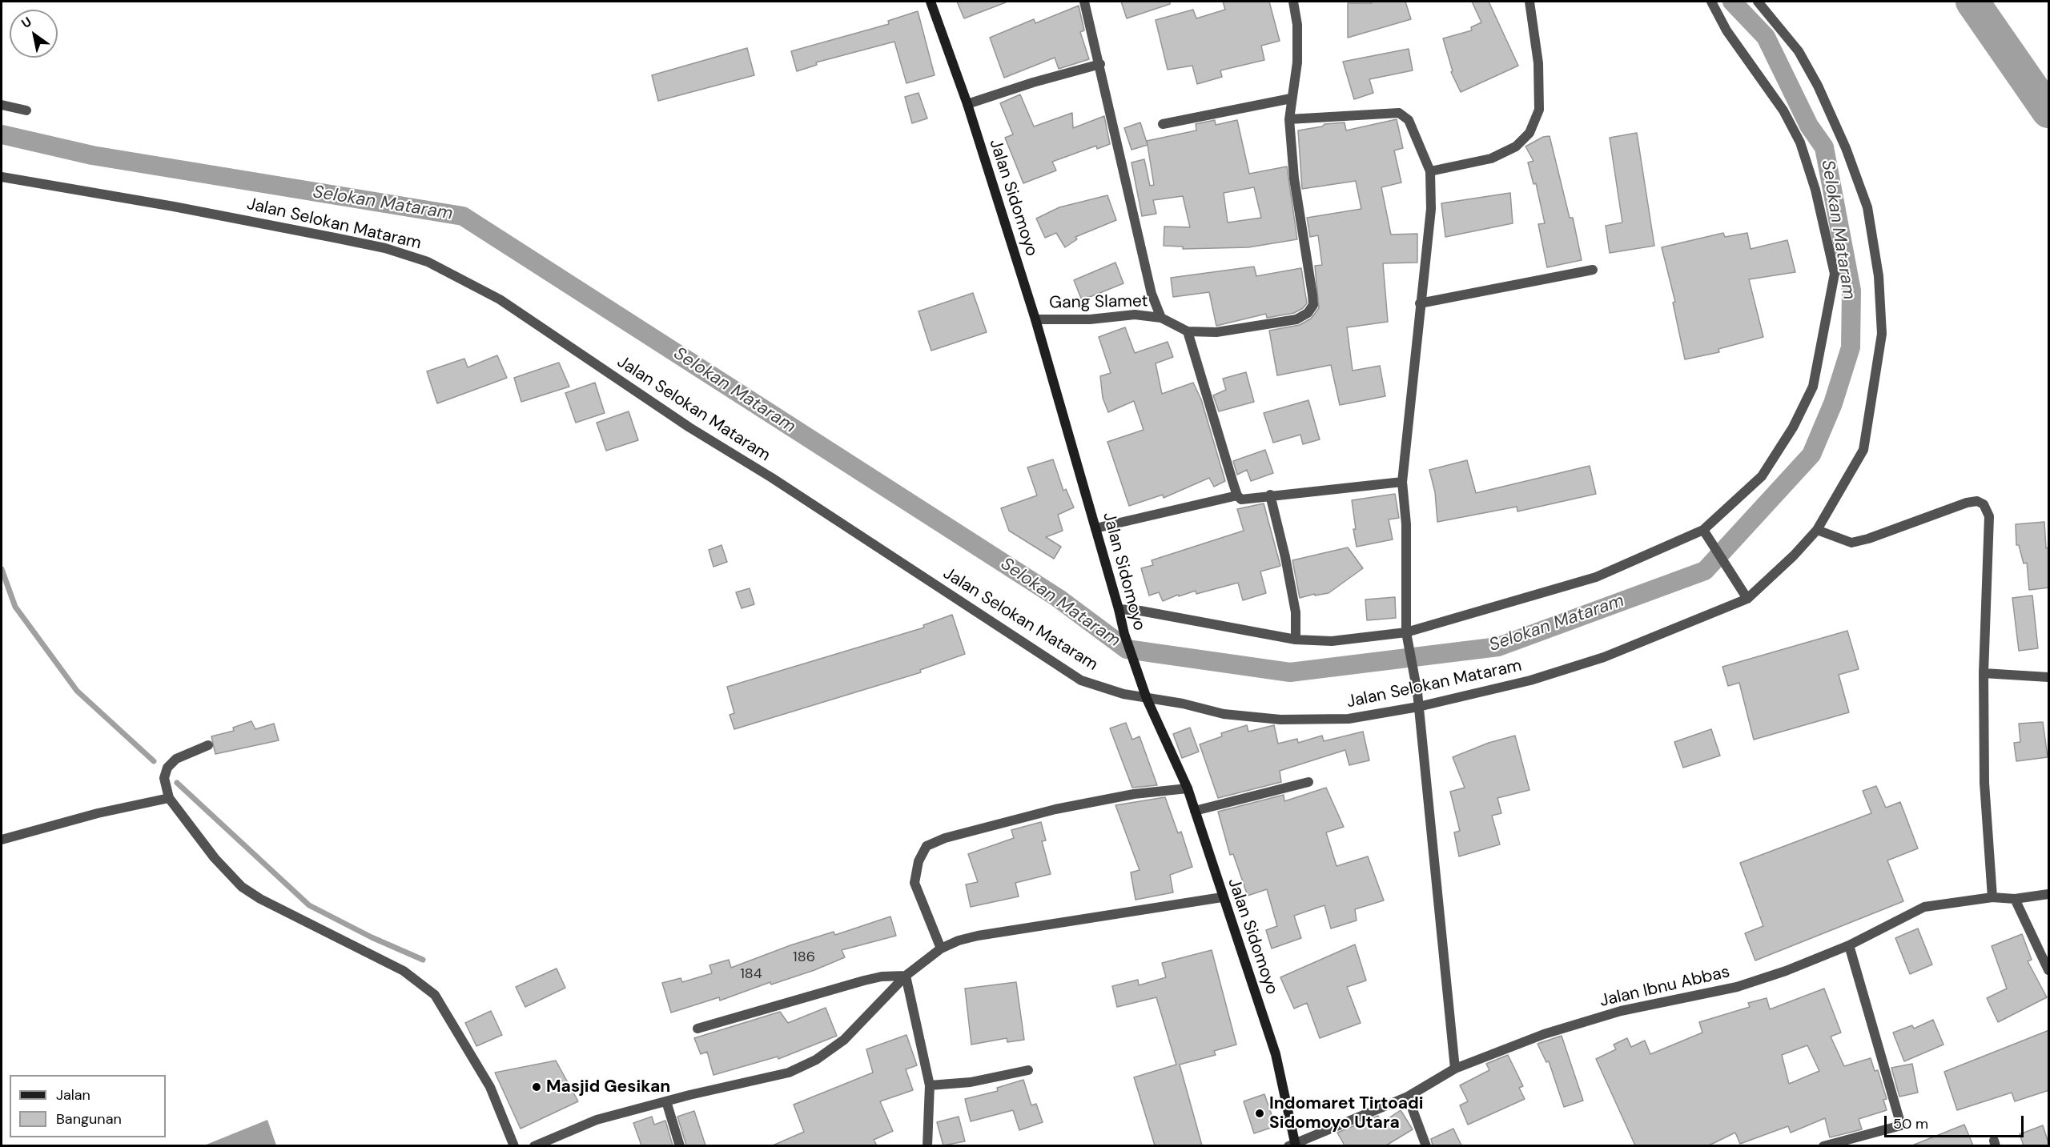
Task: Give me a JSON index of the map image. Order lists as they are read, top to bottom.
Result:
{
  "streets": {
    "main road": ["Jalan Sidomoyo"],
    "street": ["Jalan Selokan Mataram", "Gang Slamet", "Jalan Ibnu Abbas"]
  },
  "crossings": [
    ["Jalan Sidomoyo", "Jalan Selokan Mataram"],
    ["Jalan Sidomoyo", "Gang Slamet"],
    ["Jalan Sidomoyo", "Jalan Ibnu Abbas"]
  ],
  "water": ["Selokan Mataram"],
  "places": ["Masjid Gesikan", "Indomaret Tirtoadi Sidomoyo Utara"],
  "house_numbers": ["186", "184"],
  "legend": ["Jalan", "Bangunan"],
  "scale_bar": "50 m",
  "north": "top left"
}
